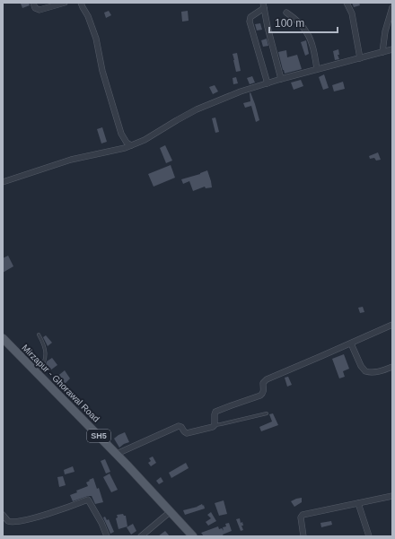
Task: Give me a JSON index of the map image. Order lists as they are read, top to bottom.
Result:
{
  "streets": {
    "main road": ["Mirzapur - Ghorawal Road", "SH5"]
  },
  "scale_bar": "100 m"
}
